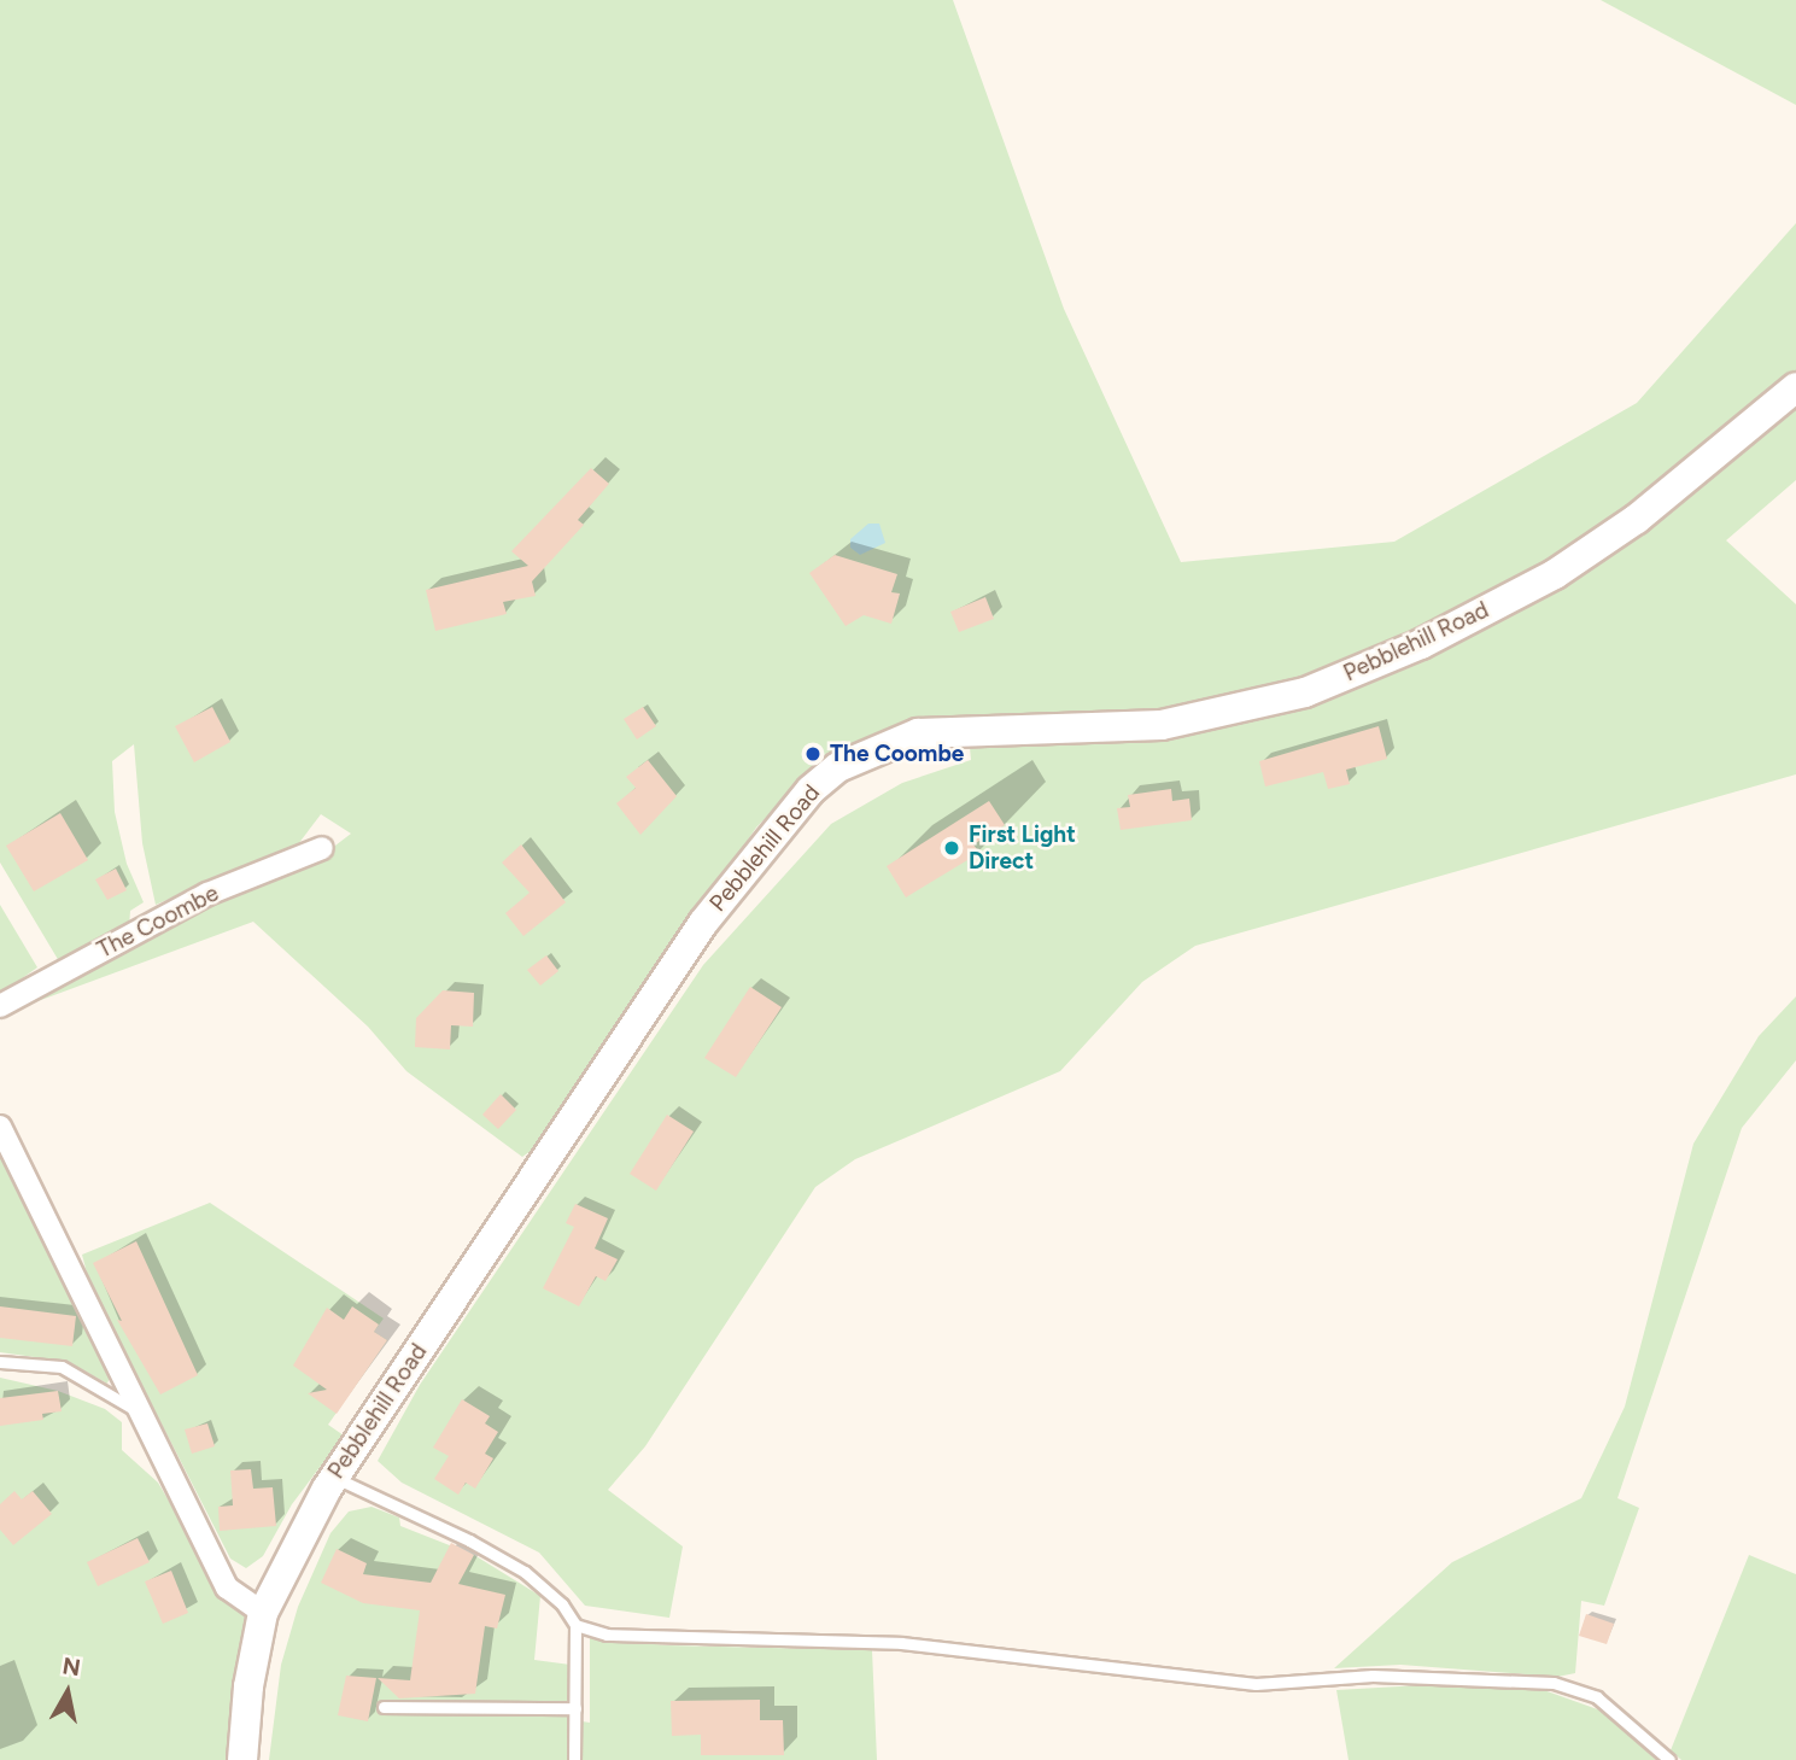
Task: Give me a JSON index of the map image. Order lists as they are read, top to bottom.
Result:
{
  "streets": {
    "main road": ["Pebblehill Road"],
    "street": ["The Coombe"]
  },
  "places": ["The Coombe", "First Light Direct"],
  "north": "top"
}
